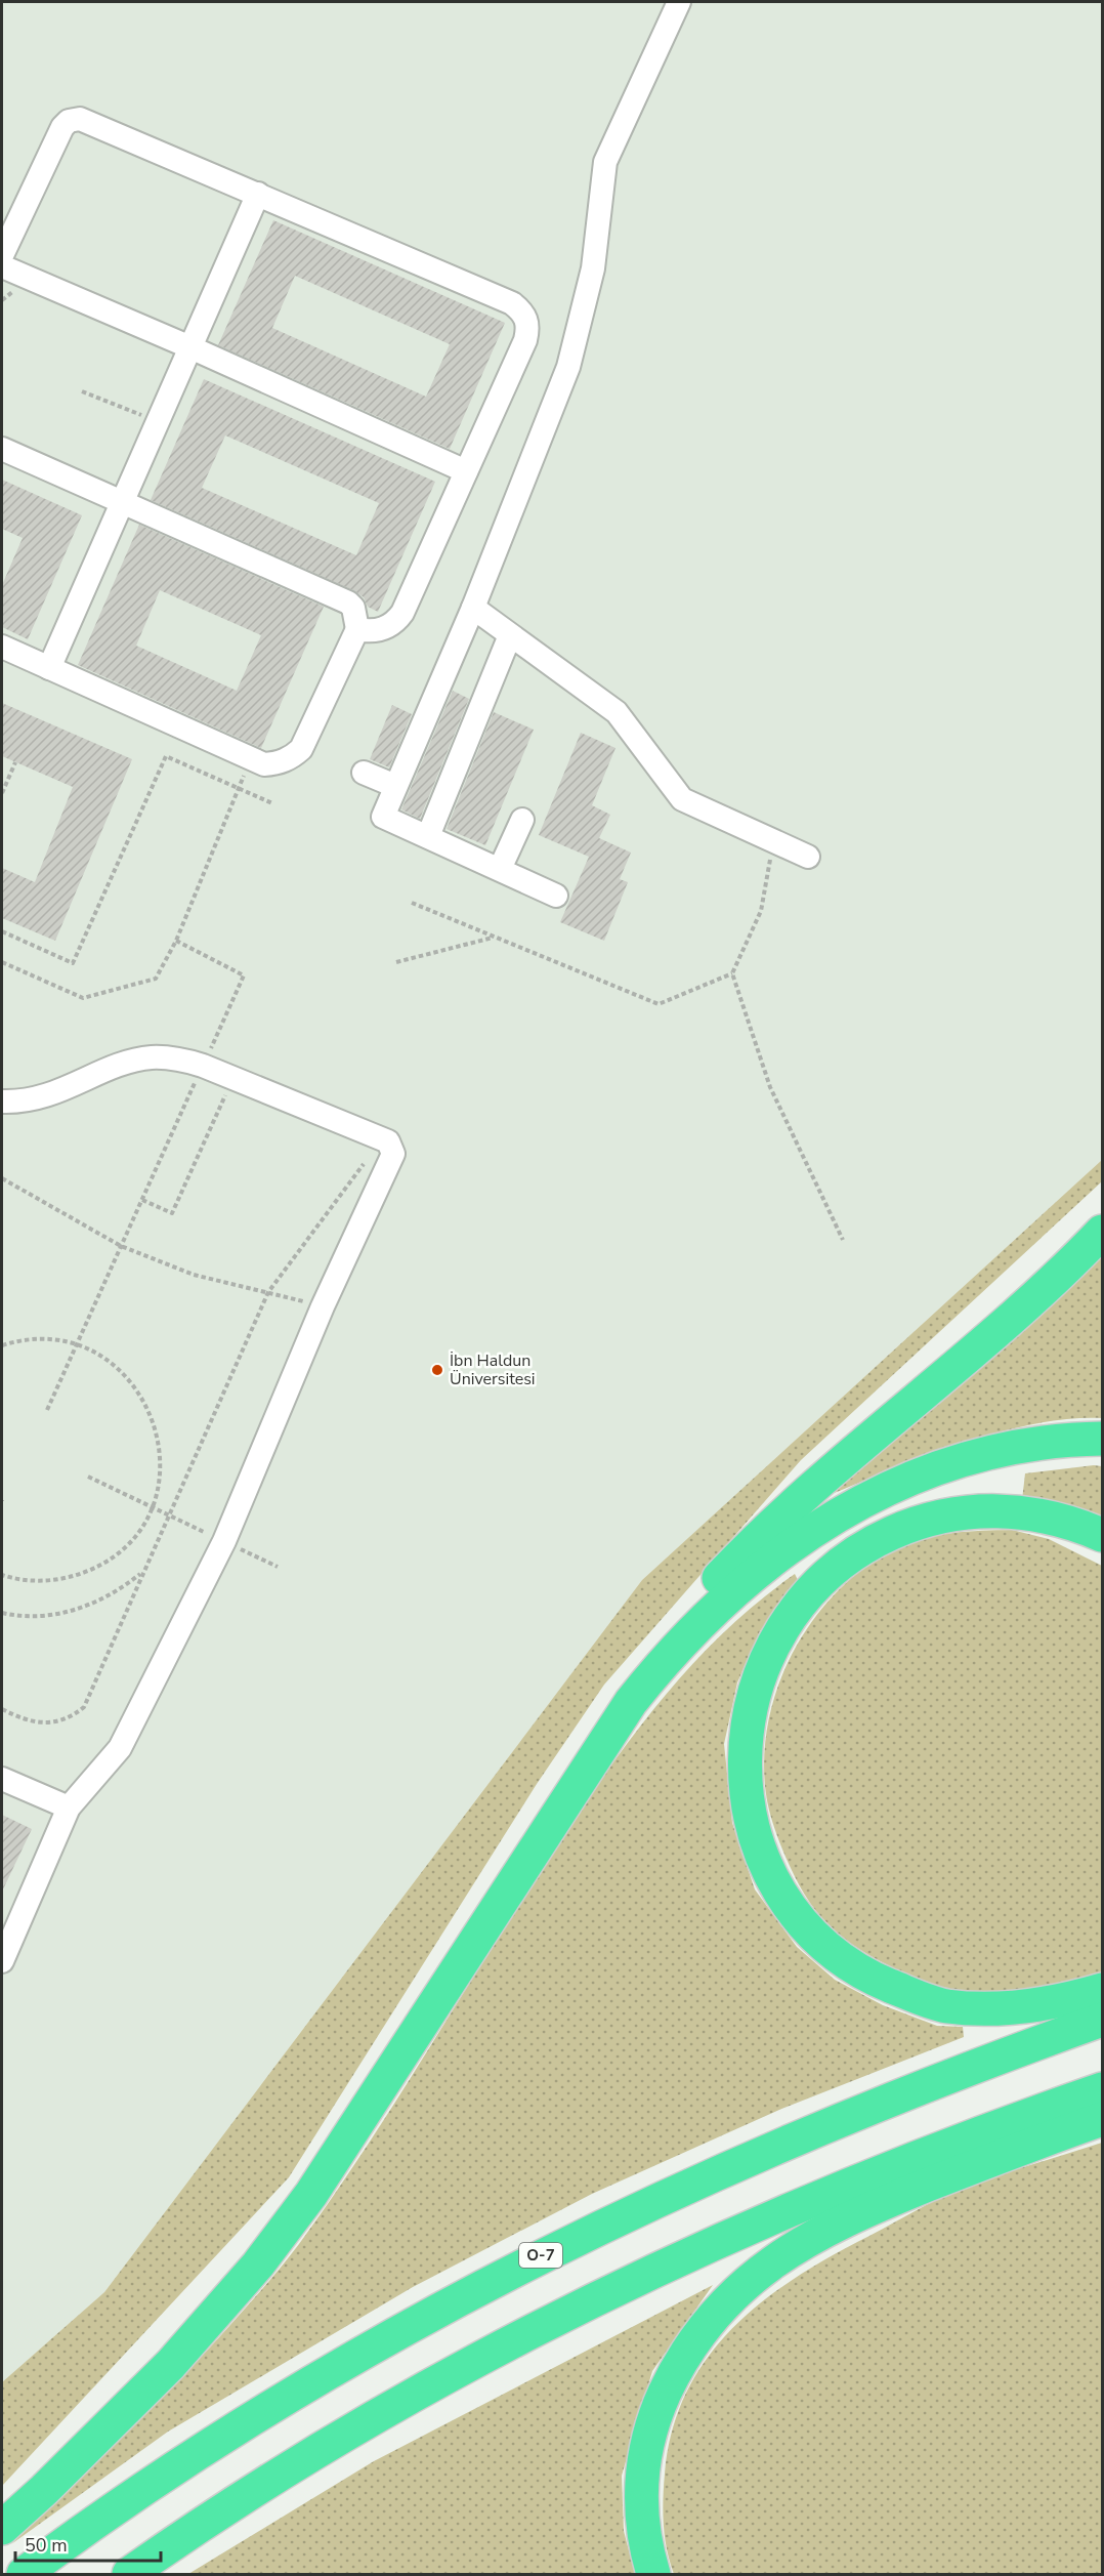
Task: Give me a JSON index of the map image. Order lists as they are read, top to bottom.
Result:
{
  "streets": {
    "highway": ["O-7"]
  },
  "places": ["İbn Haldun Üniversitesi"],
  "scale_bar": "50 m"
}
